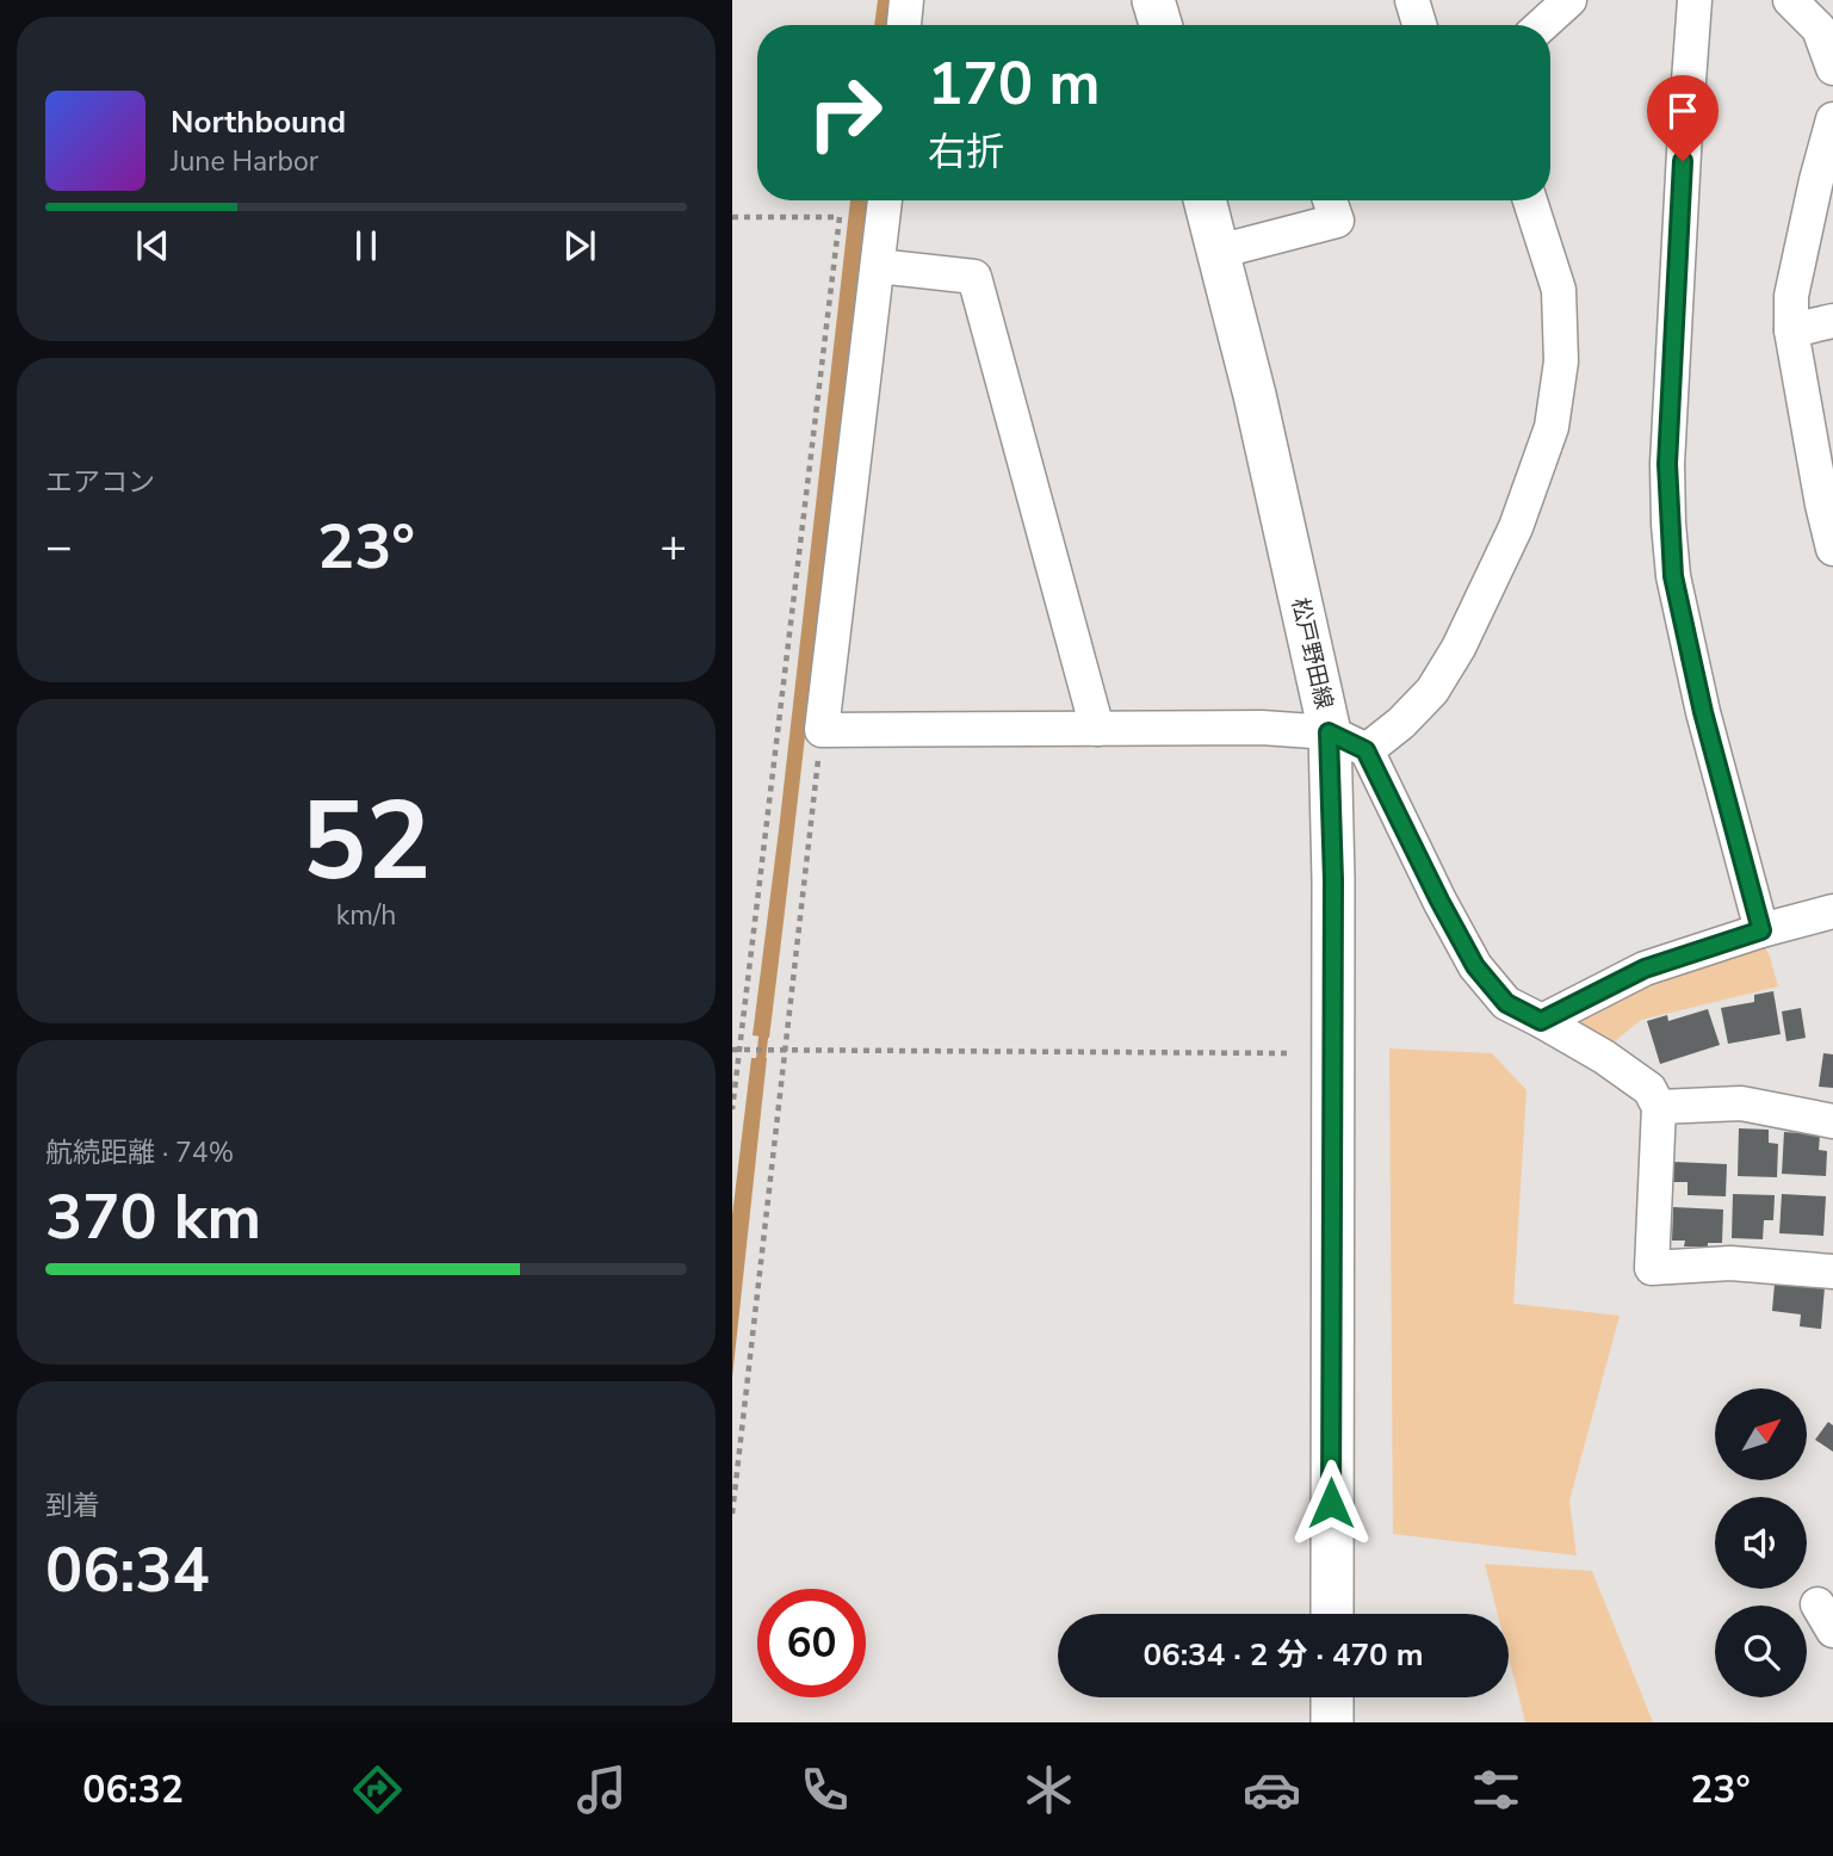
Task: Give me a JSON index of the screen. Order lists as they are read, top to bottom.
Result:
{
  "streets": {
    "main road": ["松戸野田線"]
  },
  "north": "top right",
  "page": {
    "turn": ["170 m", "右折"],
    "song": ["Northbound", "June Harbor"],
    "tile": [
      "エアコン",
      ["52", "km/h"],
      ["航続距離 · 74%", "370 km"],
      ["到着", "06:34"]
    ],
    "heat": ["−", "23°", "+"],
    "limit": "60",
    "trip": "06:34 · 2 分 · 470 m",
    "tabs": ["06:32", "23°"]
  }
}
